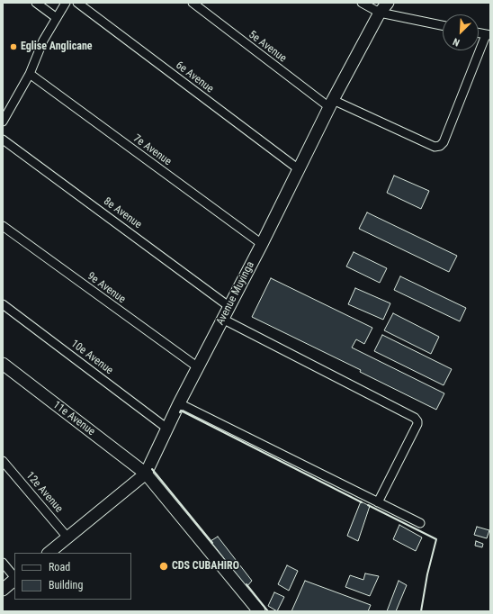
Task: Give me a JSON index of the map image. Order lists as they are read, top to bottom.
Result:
{
  "streets": {
    "street": [
      "5e Avenue",
      "6e Avenue",
      "7e Avenue",
      "8e Avenue",
      "9e Avenue",
      "Avenue Muyinga",
      "10e Avenue",
      "11e Avenue",
      "12e Avenue"
    ]
  },
  "crossings": [
    ["5e Avenue", "Avenue Muyinga"],
    ["6e Avenue", "Avenue Muyinga"],
    ["7e Avenue", "Avenue Muyinga"],
    ["8e Avenue", "Avenue Muyinga"],
    ["9e Avenue", "Avenue Muyinga"],
    ["Avenue Muyinga", "10e Avenue"],
    ["Avenue Muyinga", "11e Avenue"],
    ["Avenue Muyinga", "12e Avenue"]
  ],
  "places": ["Eglise Anglicane", "CDS CUBAHIRO"],
  "legend": ["Road", "Building"],
  "north": "bottom left"
}
